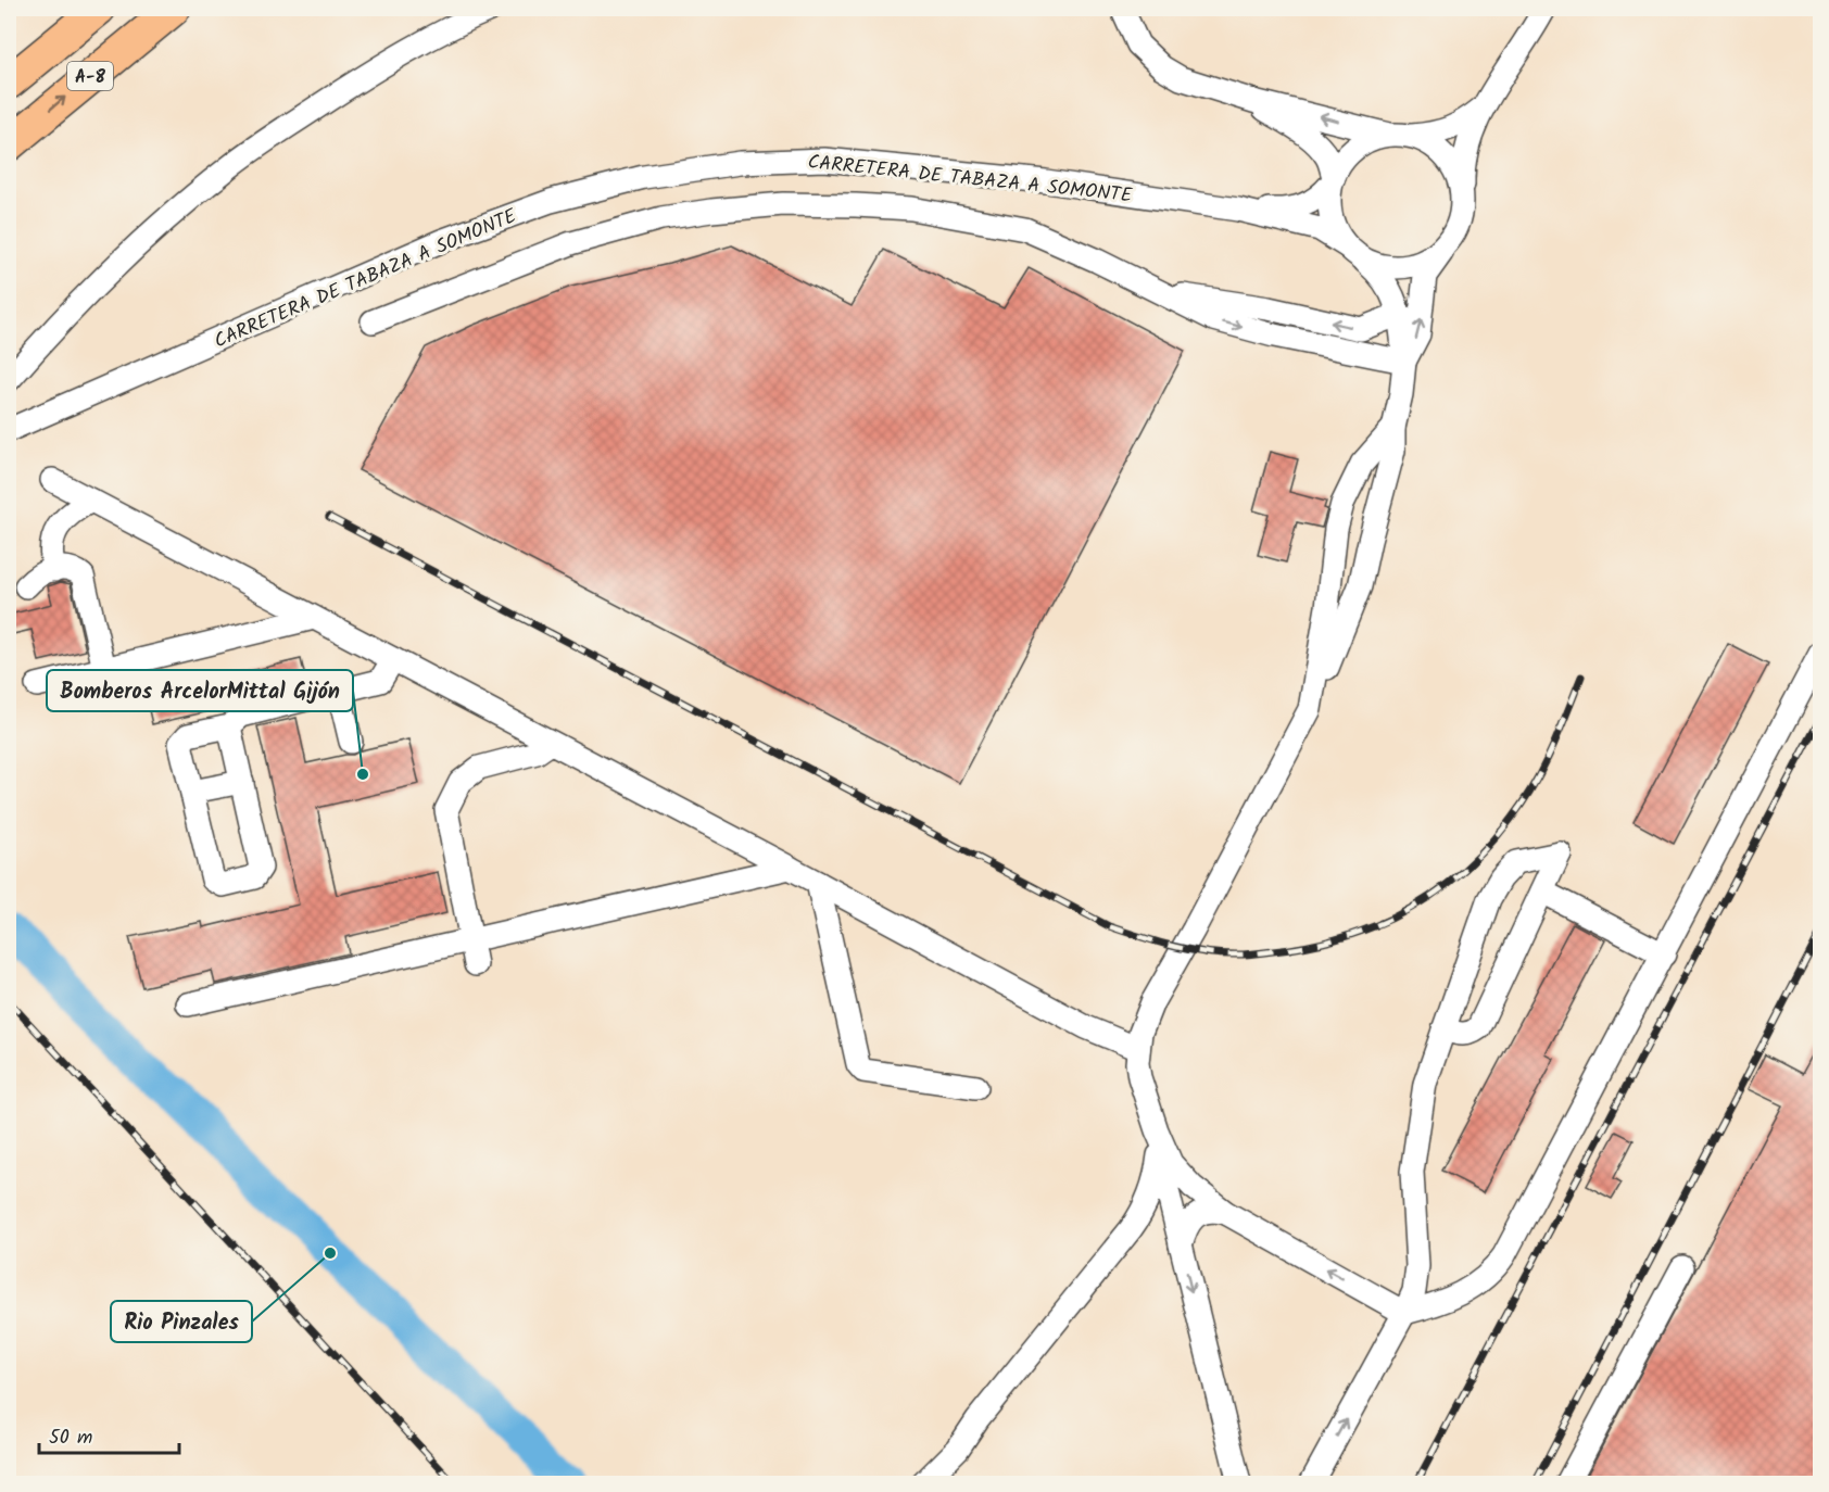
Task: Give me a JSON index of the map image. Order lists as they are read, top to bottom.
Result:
{
  "streets": {
    "highway": ["A-8"],
    "street": ["CARRETERA DE TABAZA A SOMONTE"]
  },
  "places": ["Bomberos ArcelorMittal Gijón", "Rio Pinzales"],
  "scale_bar": "50 m"
}
